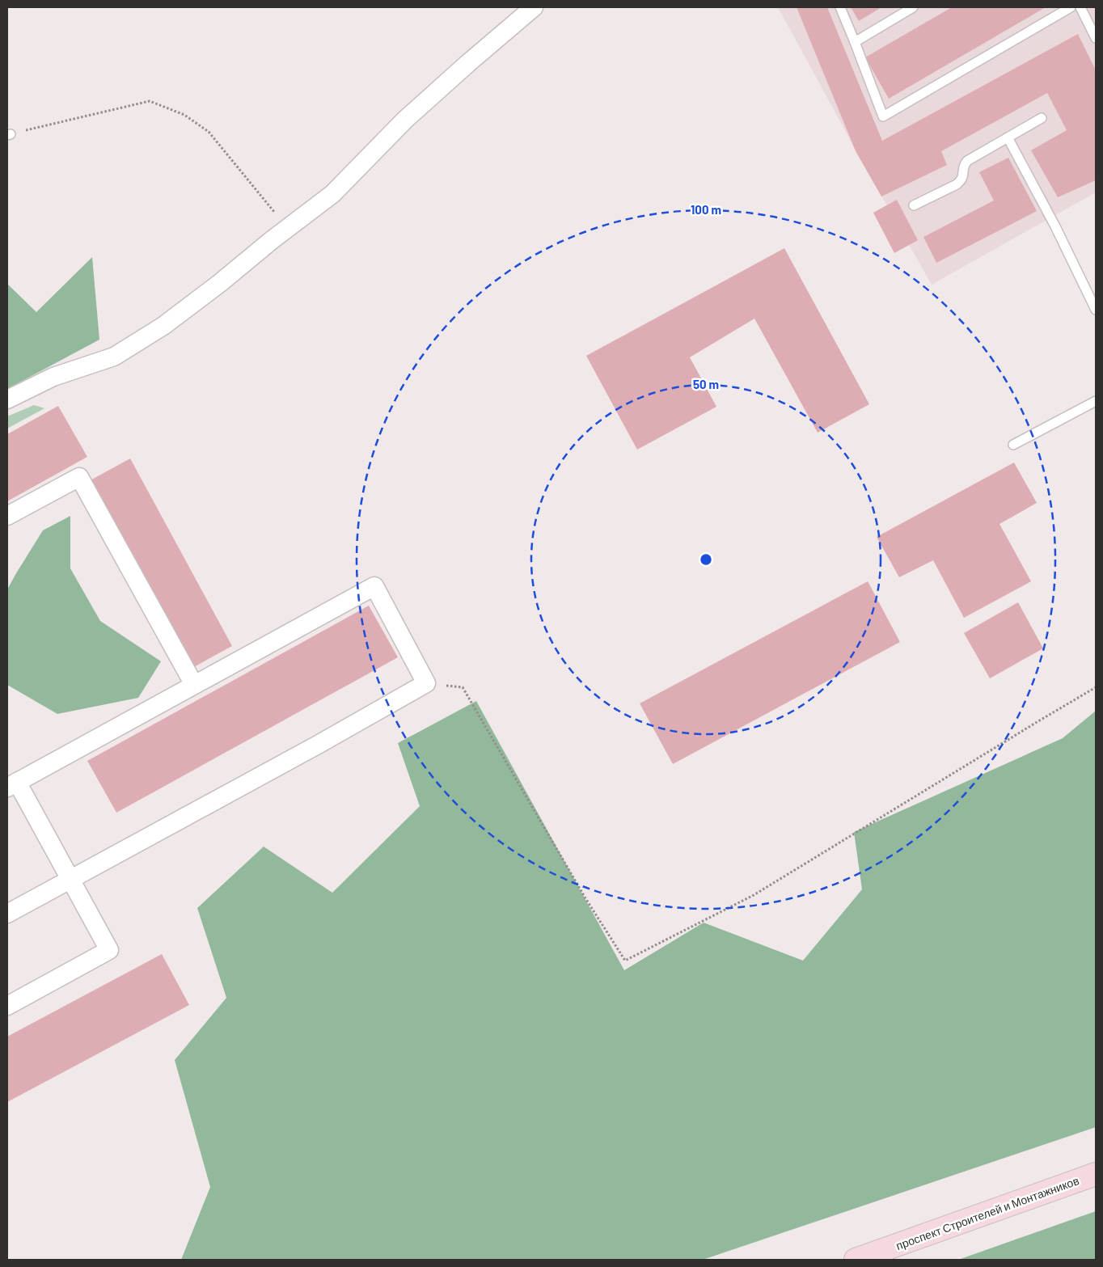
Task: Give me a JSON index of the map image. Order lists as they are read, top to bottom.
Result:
{
  "streets": {
    "street": ["проспект Строителей и Монтажников"]
  },
  "rings": ["100 m", "50 m"]
}
